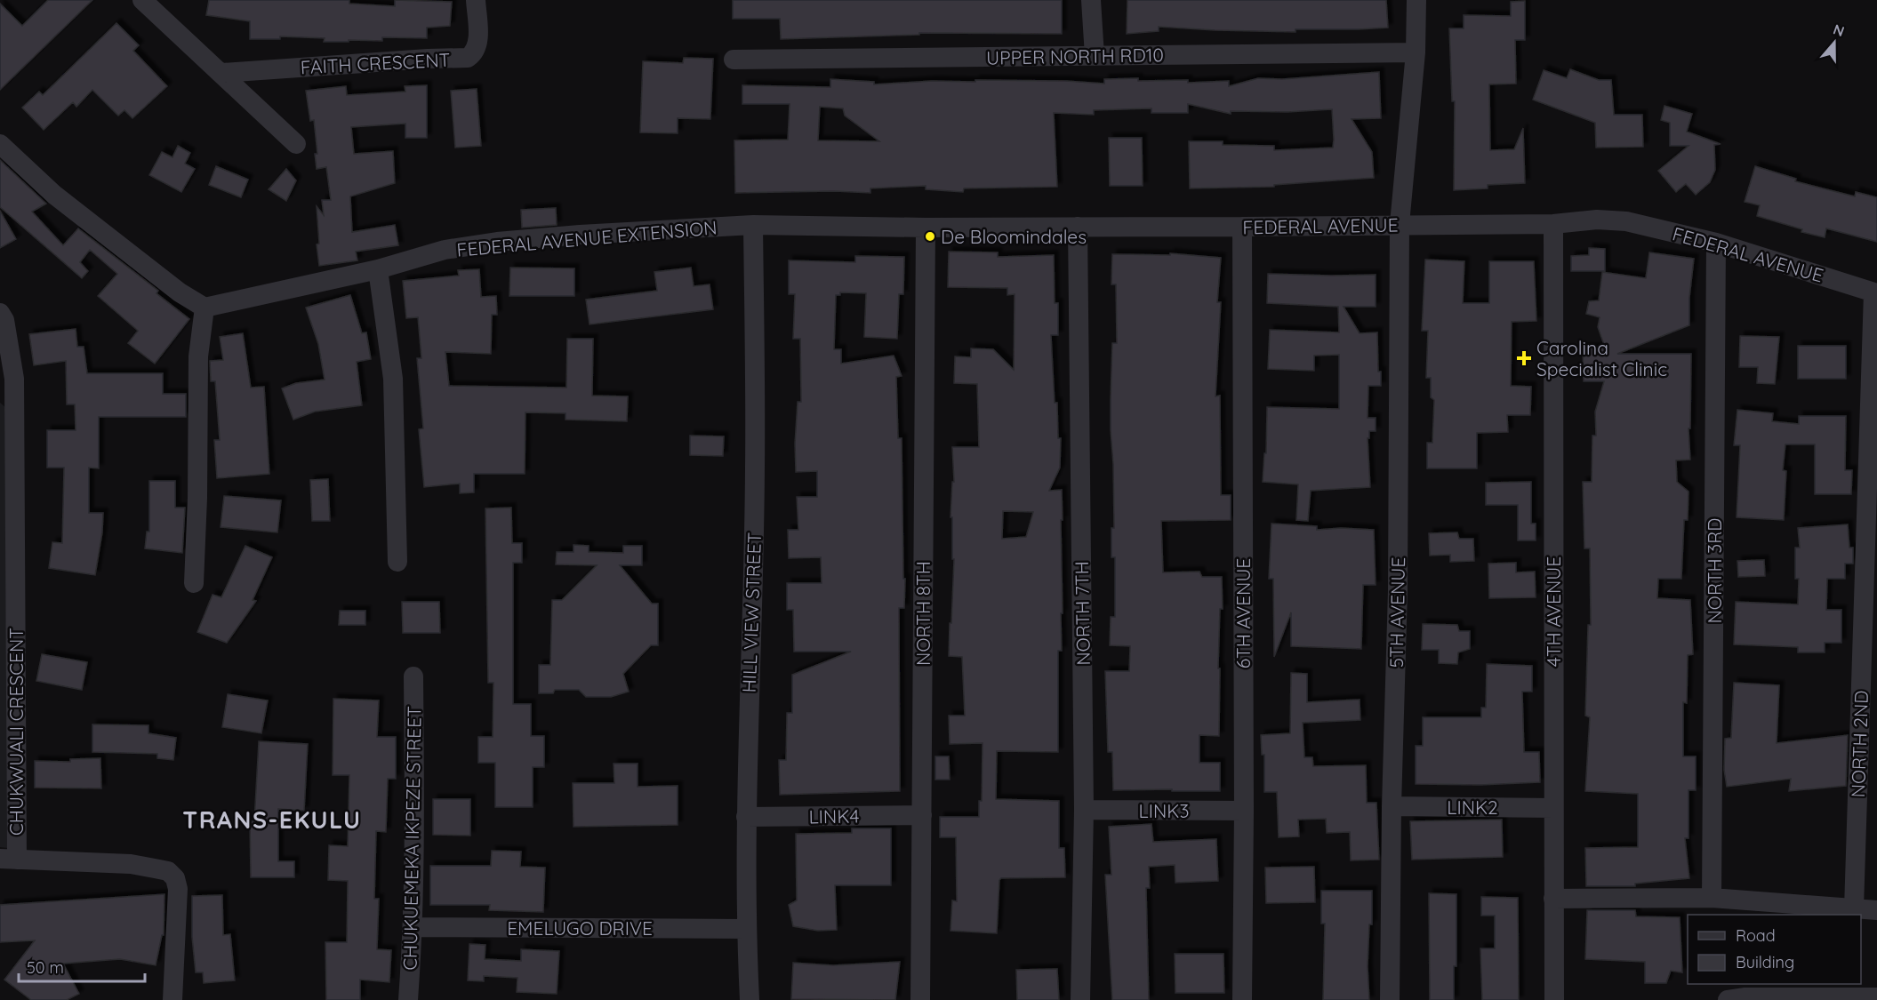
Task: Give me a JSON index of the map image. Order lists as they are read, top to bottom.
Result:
{
  "streets": {
    "street": [
      "UPPER NORTH RD10",
      "FAITH CRESCENT",
      "FEDERAL AVENUE",
      "FEDERAL AVENUE EXTENSION",
      "NORTH 3RD",
      "4TH AVENUE",
      "HILL VIEW STREET",
      "5TH AVENUE",
      "NORTH 8TH",
      "NORTH 7TH",
      "6TH AVENUE",
      "CHUKWUALI CRESCENT",
      "NORTH 2ND",
      "LINK2",
      "LINK3",
      "LINK4",
      "CHUKUEMEKA IKPEZE STREET",
      "EMELUGO DRIVE"
    ]
  },
  "crossings": [
    ["UPPER NORTH RD10", "5TH AVENUE"],
    ["FEDERAL AVENUE", "FEDERAL AVENUE EXTENSION"],
    ["FEDERAL AVENUE", "NORTH 3RD"],
    ["FEDERAL AVENUE", "4TH AVENUE"],
    ["FEDERAL AVENUE", "HILL VIEW STREET"],
    ["FEDERAL AVENUE", "5TH AVENUE"],
    ["FEDERAL AVENUE", "NORTH 8TH"],
    ["FEDERAL AVENUE", "NORTH 7TH"],
    ["FEDERAL AVENUE", "6TH AVENUE"],
    ["FEDERAL AVENUE", "NORTH 2ND"],
    ["FEDERAL AVENUE EXTENSION", "HILL VIEW STREET"],
    ["4TH AVENUE", "LINK2"],
    ["HILL VIEW STREET", "LINK4"],
    ["HILL VIEW STREET", "EMELUGO DRIVE"],
    ["5TH AVENUE", "LINK2"],
    ["NORTH 8TH", "LINK4"],
    ["NORTH 7TH", "LINK3"],
    ["6TH AVENUE", "LINK3"],
    ["CHUKUEMEKA IKPEZE STREET", "EMELUGO DRIVE"]
  ],
  "districts": ["TRANS-EKULU"],
  "places": {
    "other": ["De Bloomindales"],
    "health": ["Carolina Specialist Clinic"]
  },
  "legend": ["Road", "Building"],
  "scale_bar": "50 m",
  "north": "top"
}
